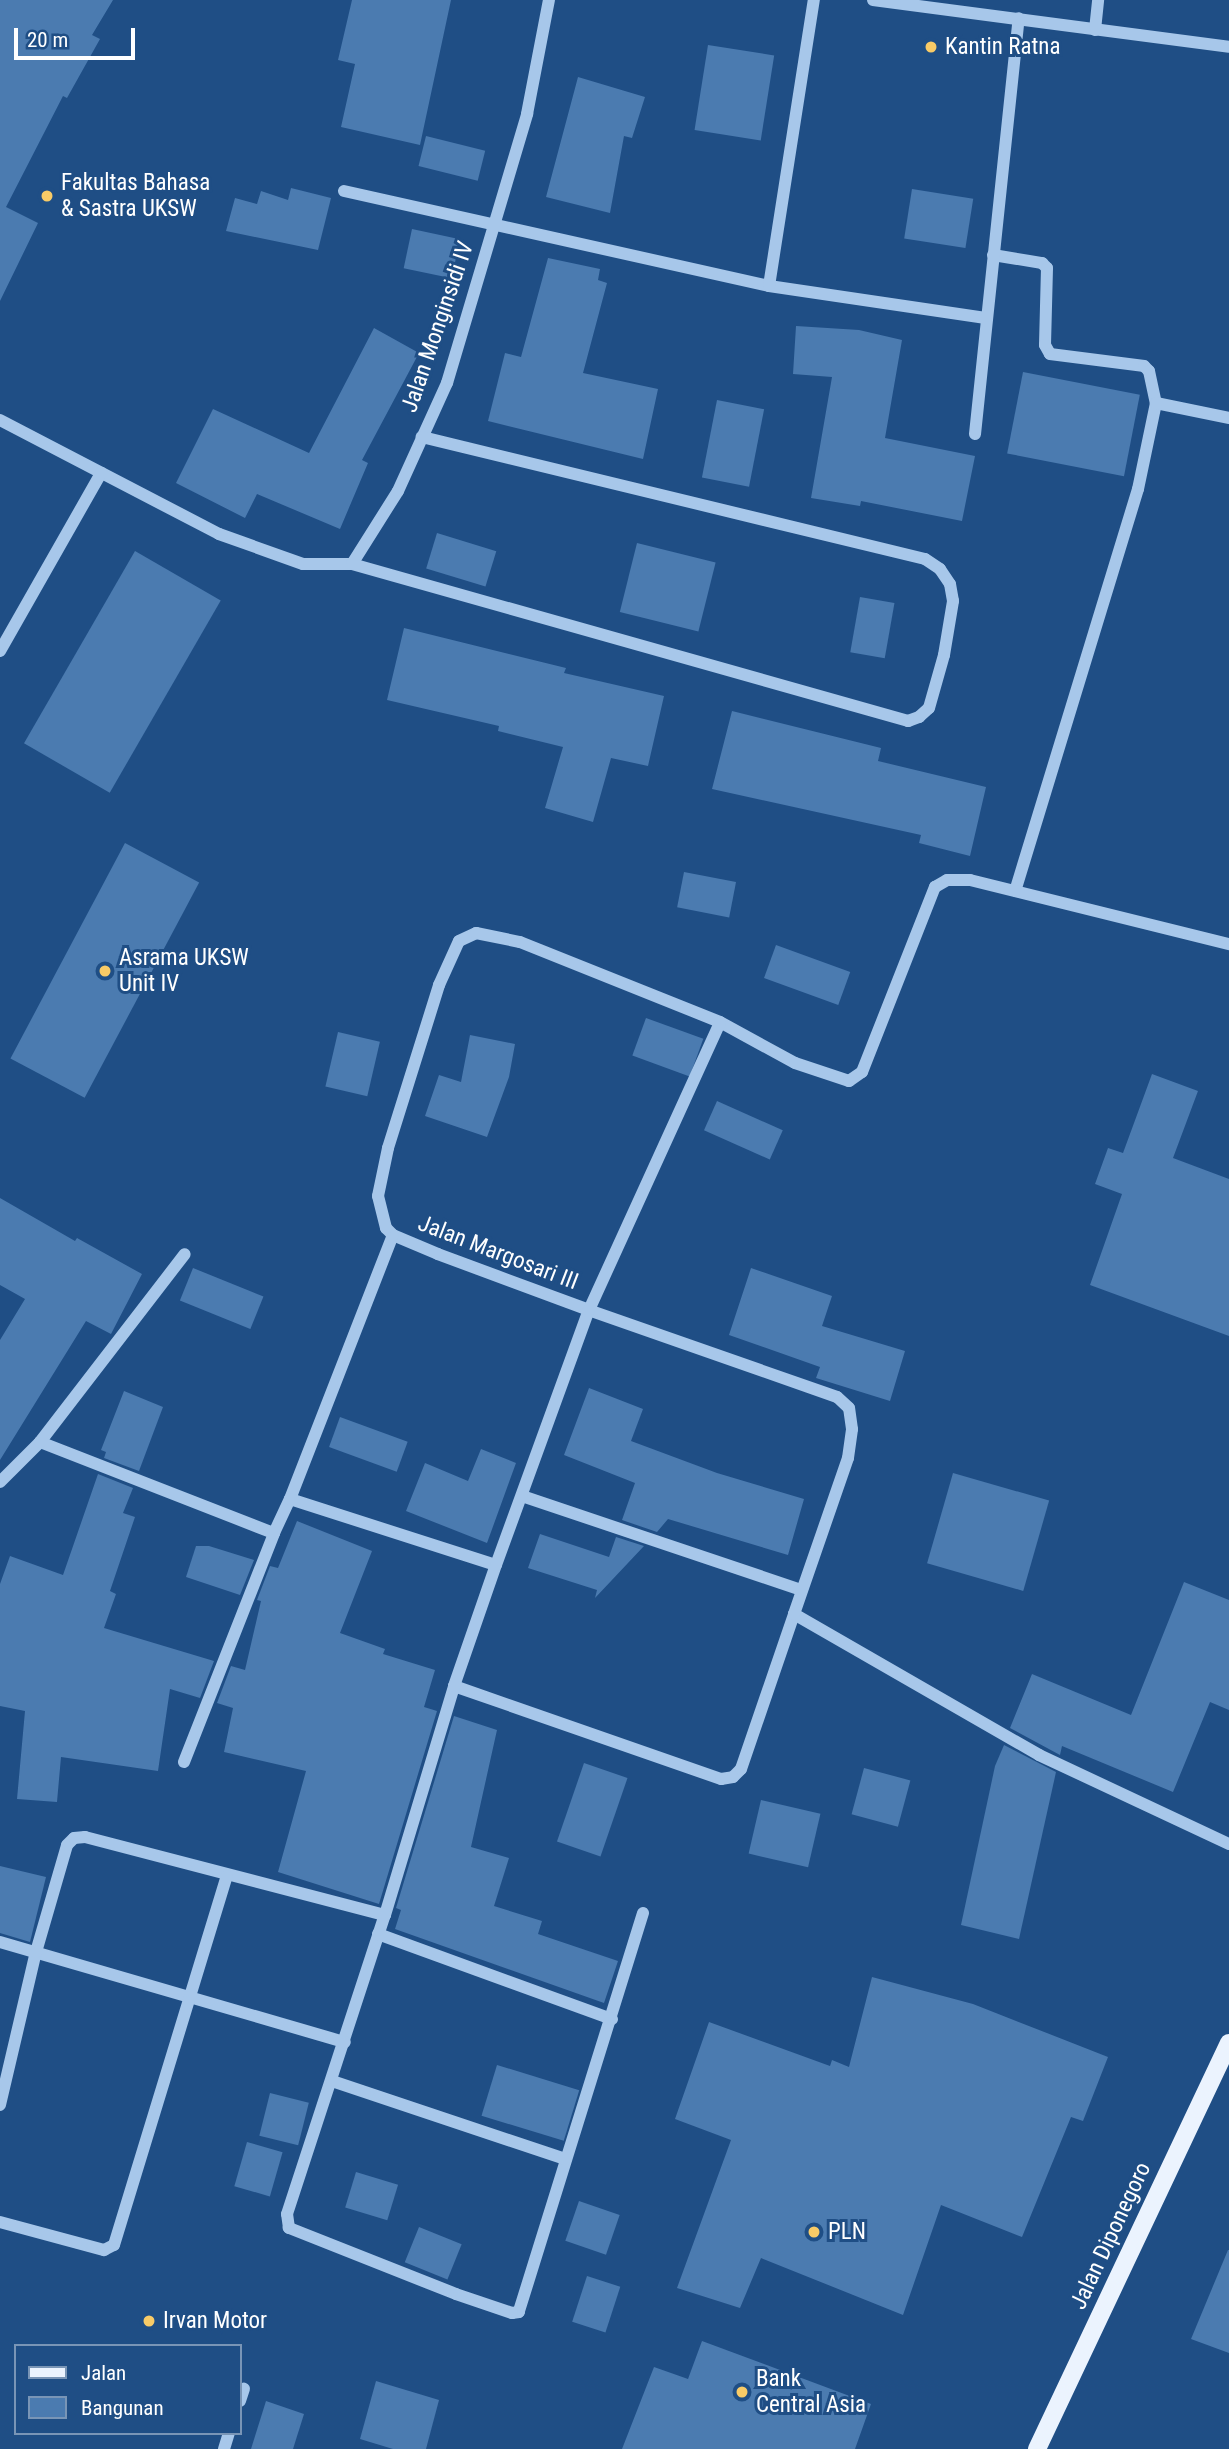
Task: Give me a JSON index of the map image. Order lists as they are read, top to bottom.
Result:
{
  "streets": {
    "main road": ["Jalan Diponegoro"],
    "street": ["Jalan Monginsidi IV", "Jalan Margosari III"]
  },
  "places": [
    "Kantin Ratna",
    "Fakultas Bahasa & Sastra UKSW",
    "Asrama UKSW Unit IV",
    "PLN",
    "Irvan Motor",
    "Bank Central Asia"
  ],
  "legend": ["Jalan", "Bangunan"],
  "scale_bar": "20 m"
}
